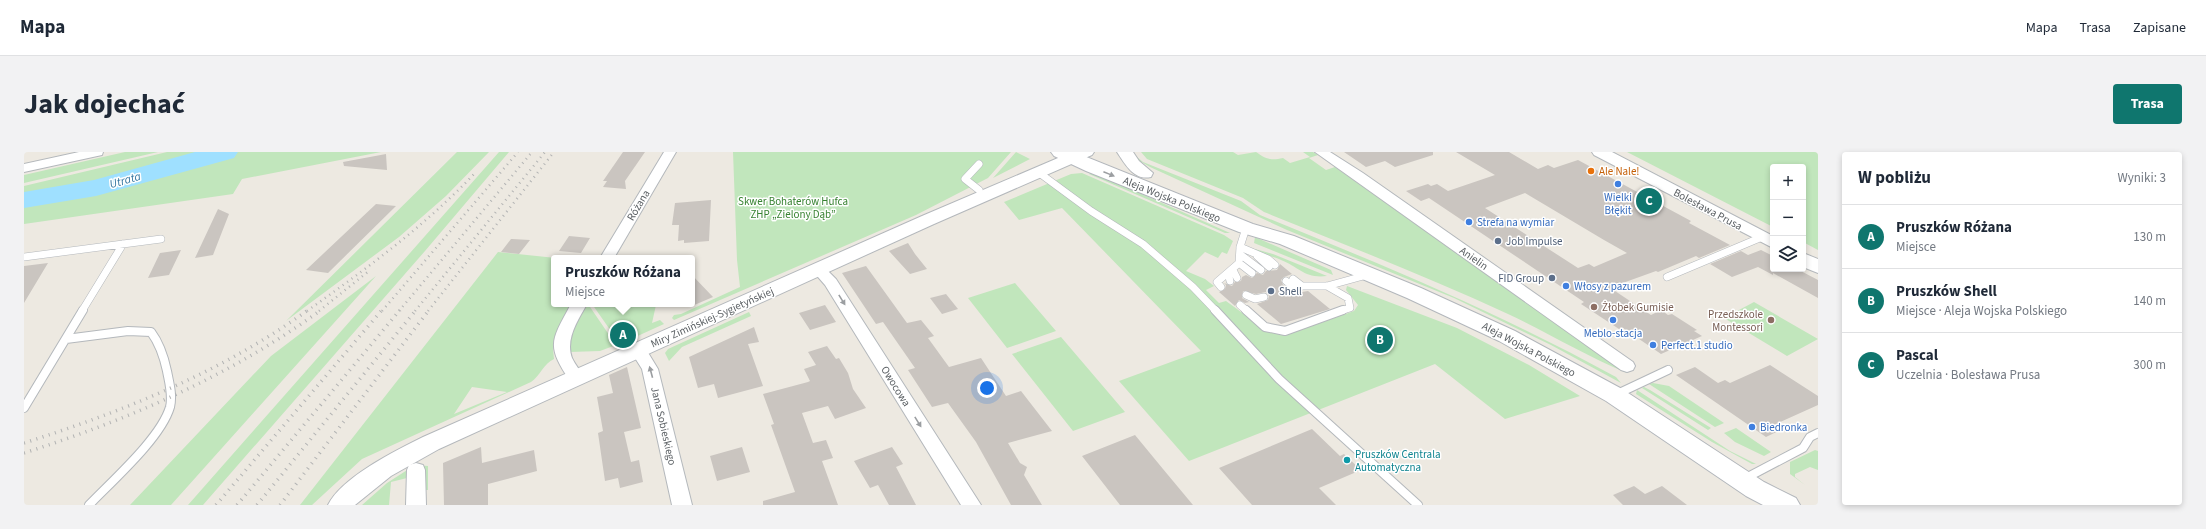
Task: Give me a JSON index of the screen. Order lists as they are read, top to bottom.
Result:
{
  "streets": {
    "main road": ["Aleja Wojska Polskiego"],
    "street": [
      "Różana",
      "Bolesława Prusa",
      "Anielin",
      "Miry Zimińskiej-Sygietyńskiej",
      "Owocowa",
      "Jana Sobieskiego"
    ]
  },
  "crossings": [
    ["Aleja Wojska Polskiego", "Miry Zimińskiej-Sygietyńskiej"],
    ["Miry Zimińskiej-Sygietyńskiej", "Owocowa"],
    ["Miry Zimińskiej-Sygietyńskiej", "Jana Sobieskiego"]
  ],
  "one_way": ["Owocowa", "Jana Sobieskiego"],
  "water": ["Utrata"],
  "parks": ["Skwer Bohaterów Hufca ZHP „Zielony Dąb”"],
  "places": [
    "Ale Nale!",
    "Wielki Błękit",
    "Strefa na wymiar",
    "Job Impulse",
    "FID Group",
    "Włosy z pazurem",
    "Shell",
    "Żłobek Gumisie",
    "Meblo-stacja",
    "Przedszkole Montessori",
    "Perfect.1 studio",
    "Biedronka",
    "Pruszków Centrala Automatyczna"
  ],
  "page": {
    "header": "Mapa",
    "nav": ["Mapa", "Trasa", "Zapisane"],
    "title": "Jak dojechać",
    "buttons": "Trasa",
    "heading": ["W pobliżu", "Wyniki: 3"],
    "map_buttons": ["+", "−"],
    "pins": ["C", "A", "B"],
    "list": [
      {
        "mark": "A",
        "name": "Pruszków Różana",
        "note": "Miejsce",
        "value": "130 m"
      },
      {
        "mark": "B",
        "name": "Pruszków Shell",
        "note": "Miejsce · Aleja Wojska Polskiego",
        "value": "140 m"
      },
      {
        "mark": "C",
        "name": "Pascal",
        "note": "Uczelnia · Bolesława Prusa",
        "value": "300 m"
      }
    ],
    "popup": ["Pruszków Różana", "Miejsce"]
  }
}
